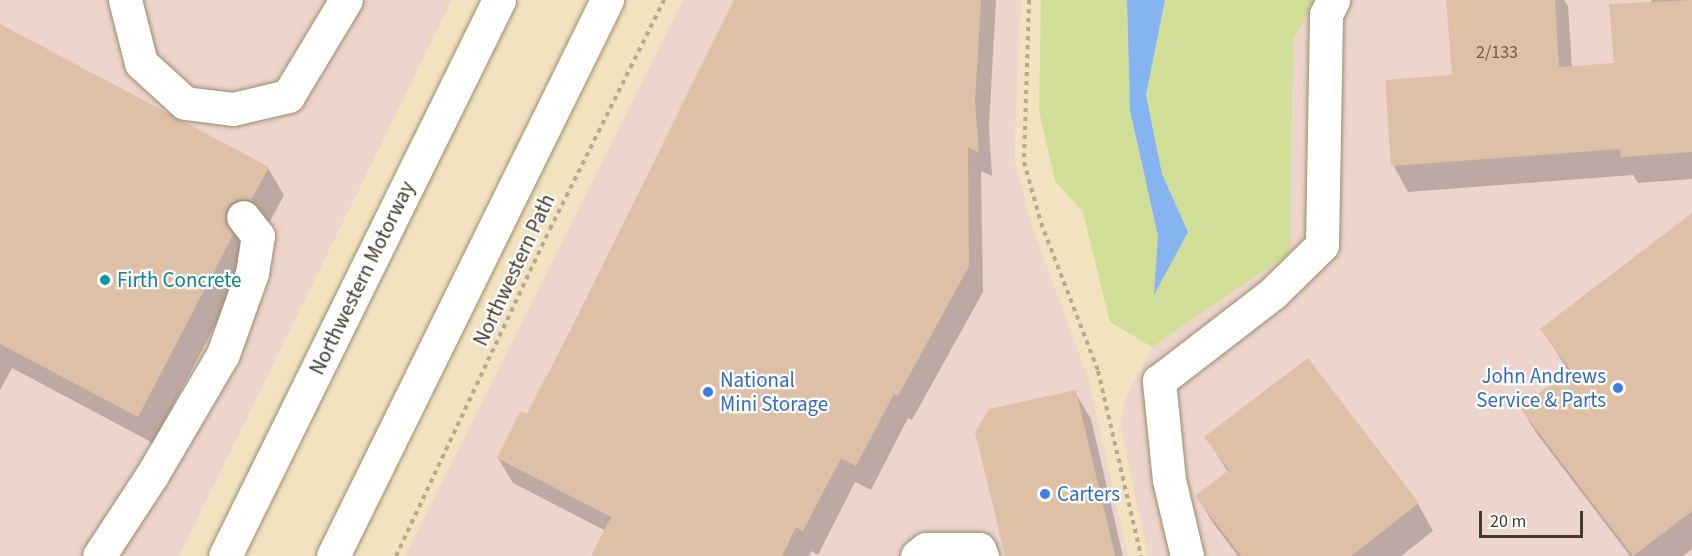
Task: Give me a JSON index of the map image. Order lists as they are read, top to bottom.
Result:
{
  "streets": {
    "main road": ["Northwestern Motorway"],
    "path": ["Northwestern Path"]
  },
  "places": [
    "Firth Concrete",
    "John Andrews Service & Parts",
    "National Mini Storage",
    "Carters"
  ],
  "house_numbers": ["2/133"],
  "scale_bar": "20 m"
}
